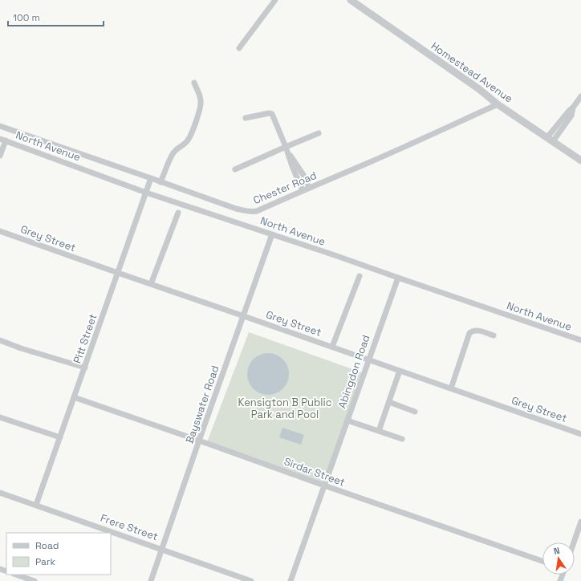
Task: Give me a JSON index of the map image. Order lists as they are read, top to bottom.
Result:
{
  "streets": {
    "street": [
      "Homestead Avenue",
      "North Avenue",
      "Chester Road",
      "Grey Street",
      "Pitt Street",
      "Abingdon Road",
      "Bayswater Road",
      "Sirdar Street",
      "Frere Street"
    ]
  },
  "crossings": [
    ["Homestead Avenue", "Chester Road"],
    ["North Avenue", "Pitt Street"],
    ["North Avenue", "Abingdon Road"],
    ["North Avenue", "Bayswater Road"],
    ["Chester Road", "Pitt Street"],
    ["Grey Street", "Pitt Street"],
    ["Grey Street", "Abingdon Road"],
    ["Grey Street", "Bayswater Road"],
    ["Pitt Street", "Sirdar Street"],
    ["Pitt Street", "Frere Street"],
    ["Abingdon Road", "Sirdar Street"],
    ["Bayswater Road", "Sirdar Street"],
    ["Bayswater Road", "Frere Street"]
  ],
  "parks": ["Kensigton B Public Park and Pool"],
  "legend": ["Road", "Park"],
  "scale_bar": "100 m",
  "north": "top"
}
